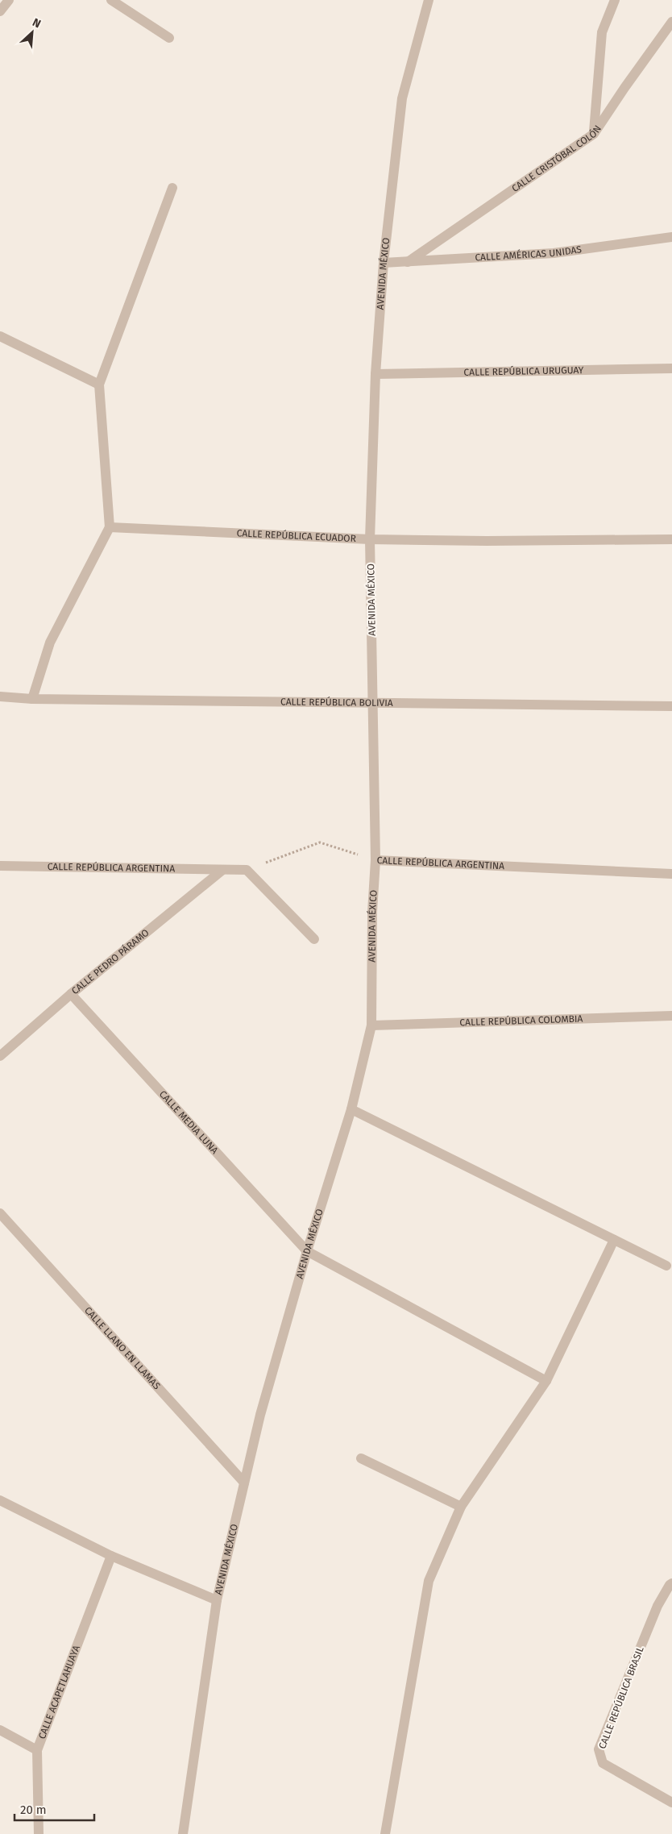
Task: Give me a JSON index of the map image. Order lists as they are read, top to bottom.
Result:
{
  "streets": {
    "street": [
      "CALLE CRISTÓBAL COLÓN",
      "CALLE AMÉRICAS UNIDAS",
      "AVENIDA MÉXICO",
      "CALLE REPÚBLICA URUGUAY",
      "CALLE REPÚBLICA ECUADOR",
      "CALLE REPÚBLICA BOLIVIA",
      "CALLE REPÚBLICA ARGENTINA",
      "CALLE PEDRO PÁRAMO",
      "CALLE REPÚBLICA COLOMBIA",
      "CALLE MEDIA LUNA",
      "CALLE LLANO EN LLAMAS",
      "CALLE ACAPETLAHUAYA",
      "CALLE REPÚBLICA BRASIL"
    ]
  },
  "crossings": [
    ["CALLE CRISTÓBAL COLÓN", "CALLE AMÉRICAS UNIDAS"],
    ["CALLE AMÉRICAS UNIDAS", "AVENIDA MÉXICO"],
    ["AVENIDA MÉXICO", "CALLE REPÚBLICA URUGUAY"],
    ["AVENIDA MÉXICO", "CALLE REPÚBLICA ECUADOR"],
    ["AVENIDA MÉXICO", "CALLE REPÚBLICA BOLIVIA"],
    ["AVENIDA MÉXICO", "CALLE REPÚBLICA ARGENTINA"],
    ["AVENIDA MÉXICO", "CALLE REPÚBLICA COLOMBIA"],
    ["AVENIDA MÉXICO", "CALLE MEDIA LUNA"],
    ["AVENIDA MÉXICO", "CALLE LLANO EN LLAMAS"],
    ["CALLE REPÚBLICA ARGENTINA", "CALLE PEDRO PÁRAMO"],
    ["CALLE PEDRO PÁRAMO", "CALLE MEDIA LUNA"]
  ],
  "scale_bar": "20 m",
  "north": "top right"
}
